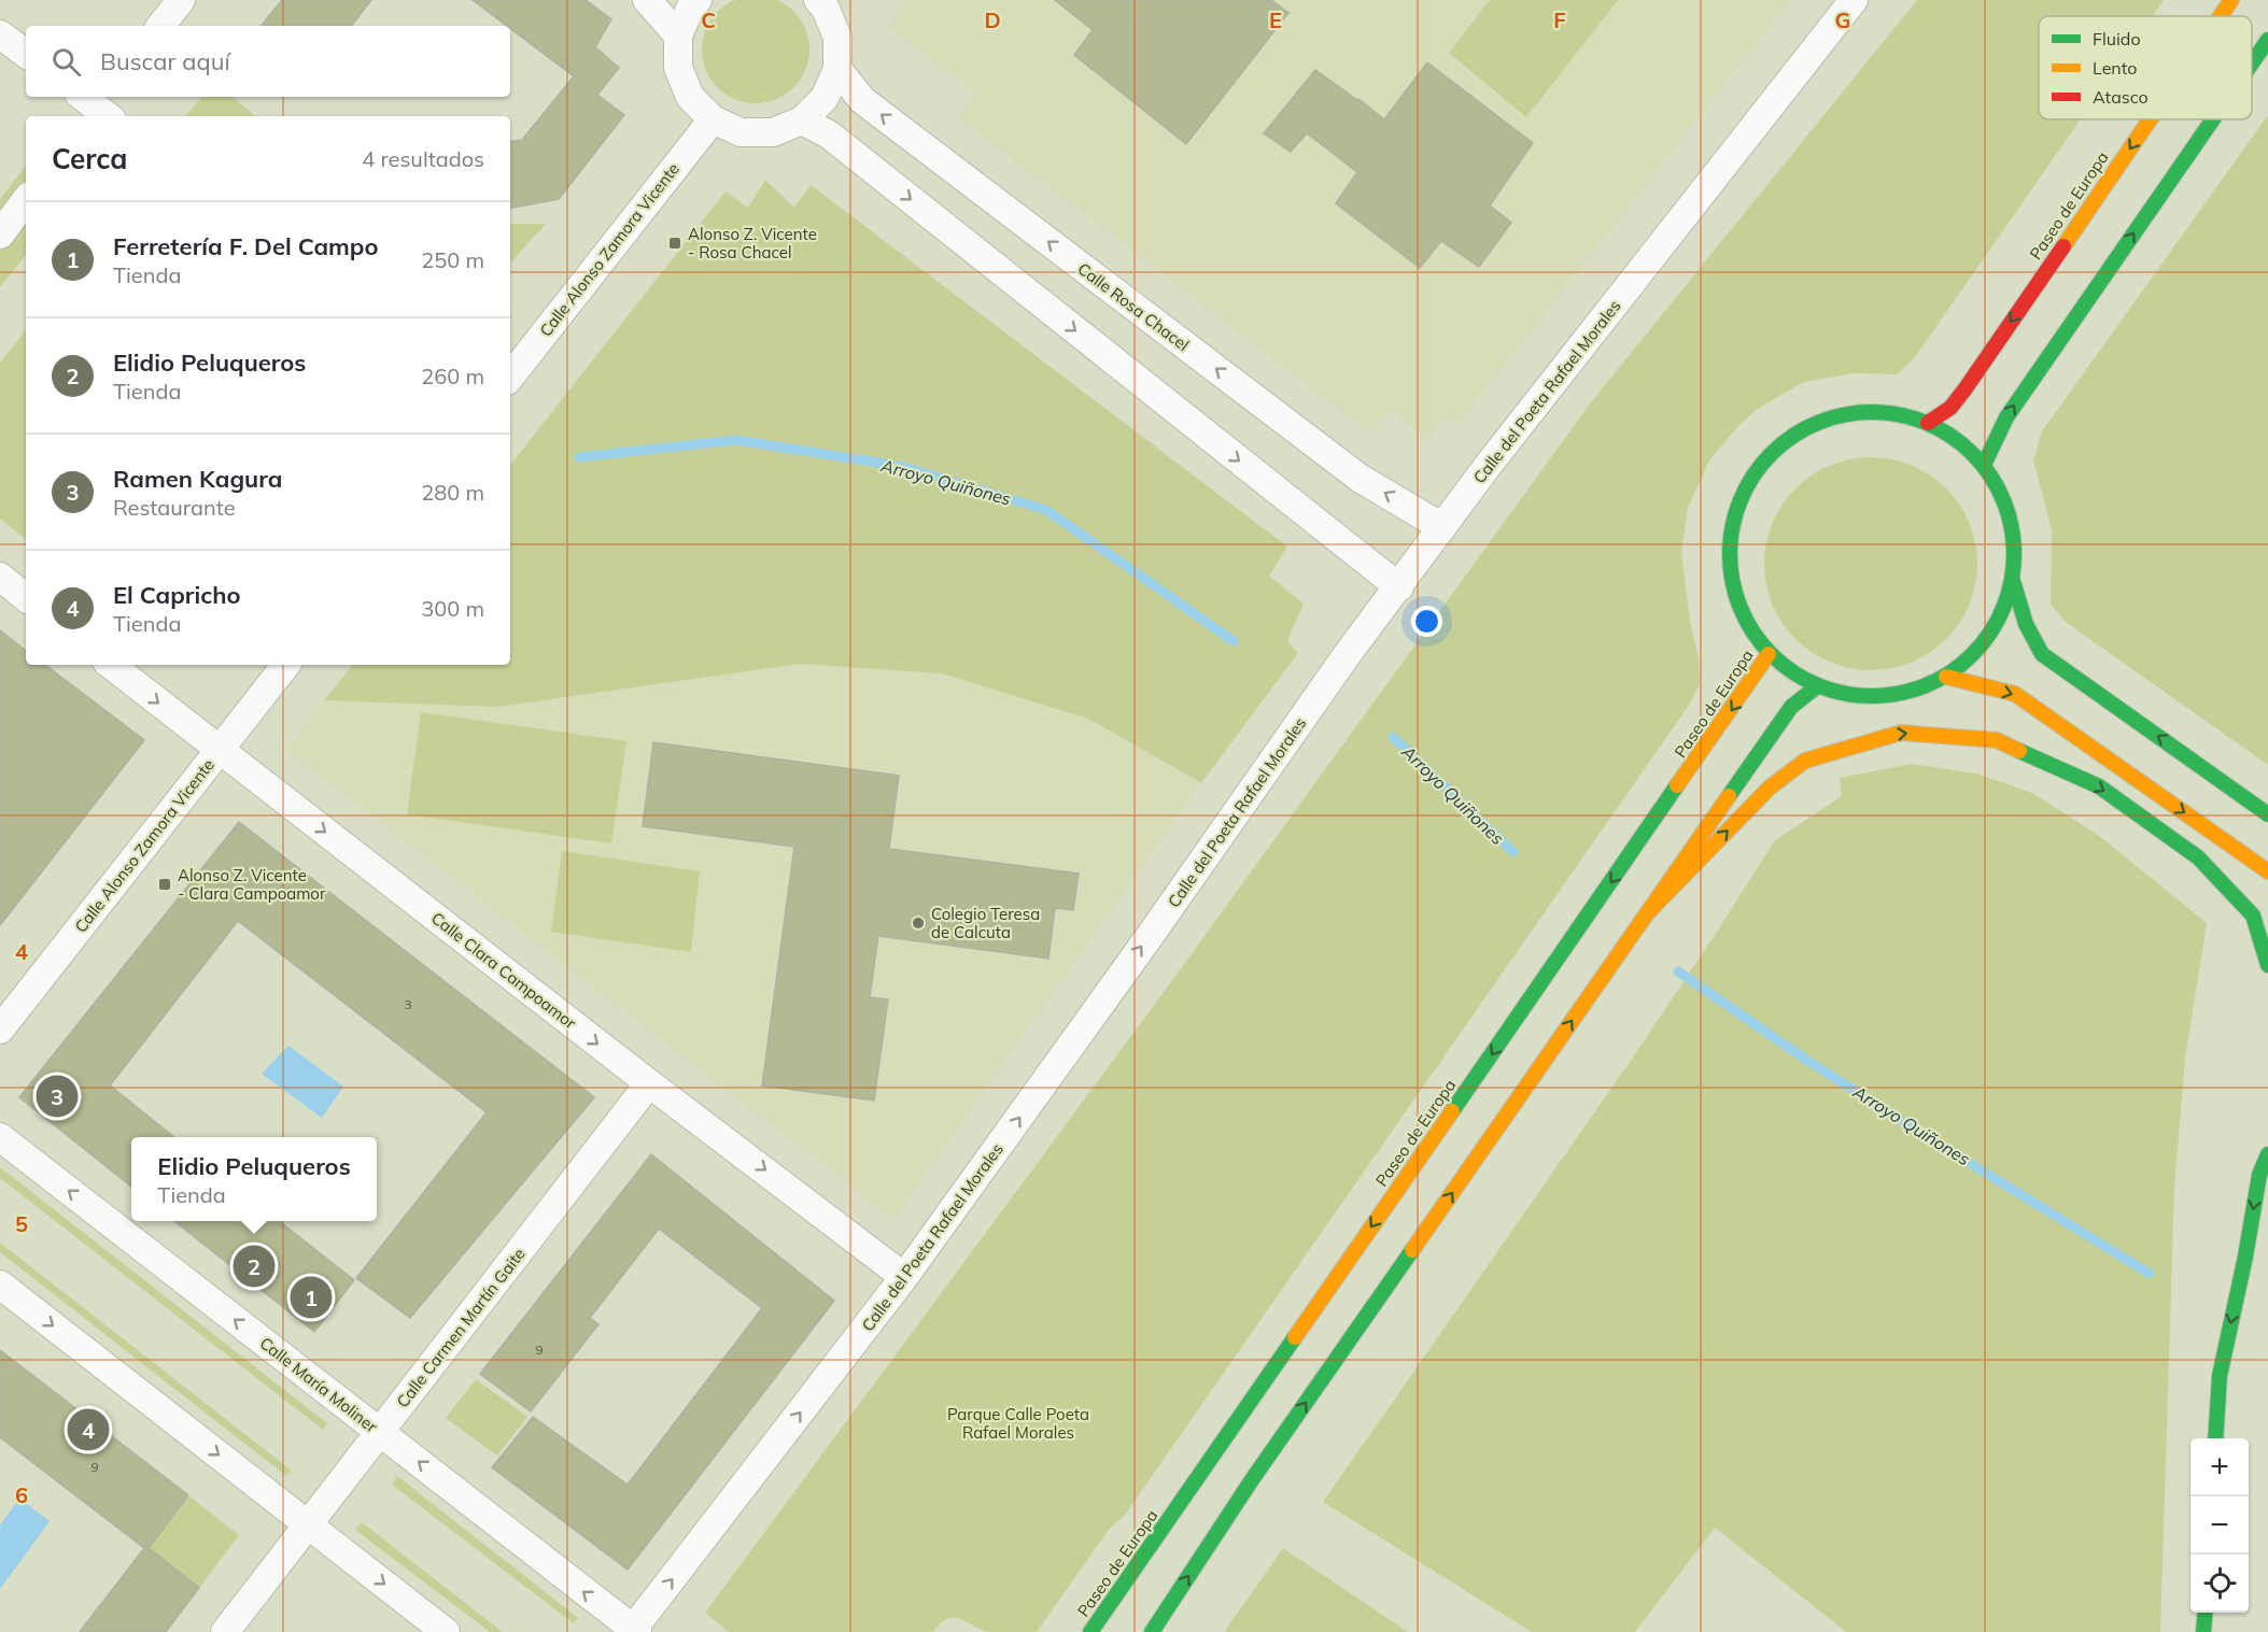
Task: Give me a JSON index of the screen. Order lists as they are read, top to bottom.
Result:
{
  "streets": {
    "main road": ["Paseo de Europa"],
    "street": [
      "Calle Alonso Zamora Vicente",
      "Calle Rosa Chacel",
      "Calle del Poeta Rafael Morales",
      "Calle Clara Campoamor",
      "Calle Carmen Martín Gaite",
      "Calle María Moliner"
    ]
  },
  "crossings": [
    ["Calle Alonso Zamora Vicente", "Calle Clara Campoamor"],
    ["Calle Rosa Chacel", "Calle del Poeta Rafael Morales"],
    ["Calle del Poeta Rafael Morales", "Calle Clara Campoamor"],
    ["Calle del Poeta Rafael Morales", "Calle María Moliner"],
    ["Calle Clara Campoamor", "Calle Carmen Martín Gaite"],
    ["Calle Carmen Martín Gaite", "Calle María Moliner"]
  ],
  "one_way": ["Calle del Poeta Rafael Morales", "Calle Clara Campoamor"],
  "water": ["Arroyo Quiñones"],
  "parks": ["Parque Calle Poeta Rafael Morales"],
  "places": {
    "transit": ["Alonso Z. Vicente - Rosa Chacel", "Alonso Z. Vicente - Clara Campoamor"],
    "other": ["Colegio Teresa de Calcuta"]
  },
  "house_numbers": ["3", "9", "9"],
  "legend": ["Fluido", "Lento", "Atasco"],
  "page": {
    "search": "Buscar aquí",
    "heading": ["Cerca", "4 resultados"],
    "list": [
      {
        "mark": "1",
        "name": "Ferretería F. Del Campo",
        "note": "Tienda",
        "value": "250 m"
      },
      {
        "mark": "2",
        "name": "Elidio Peluqueros",
        "note": "Tienda",
        "value": "260 m"
      },
      {
        "mark": "3",
        "name": "Ramen Kagura",
        "note": "Restaurante",
        "value": "280 m"
      },
      {
        "mark": "4",
        "name": "El Capricho",
        "note": "Tienda",
        "value": "300 m"
      }
    ],
    "pins": [
      "3",
      "2",
      "1",
      "4"
    ],
    "popup": ["Elidio Peluqueros", "Tienda"],
    "map_buttons": ["+", "−"]
  },
  "grid": {
    "columns": [
      "C",
      "D",
      "E",
      "F",
      "G"
    ],
    "rows": ["4", "5", "6"]
  }
}
